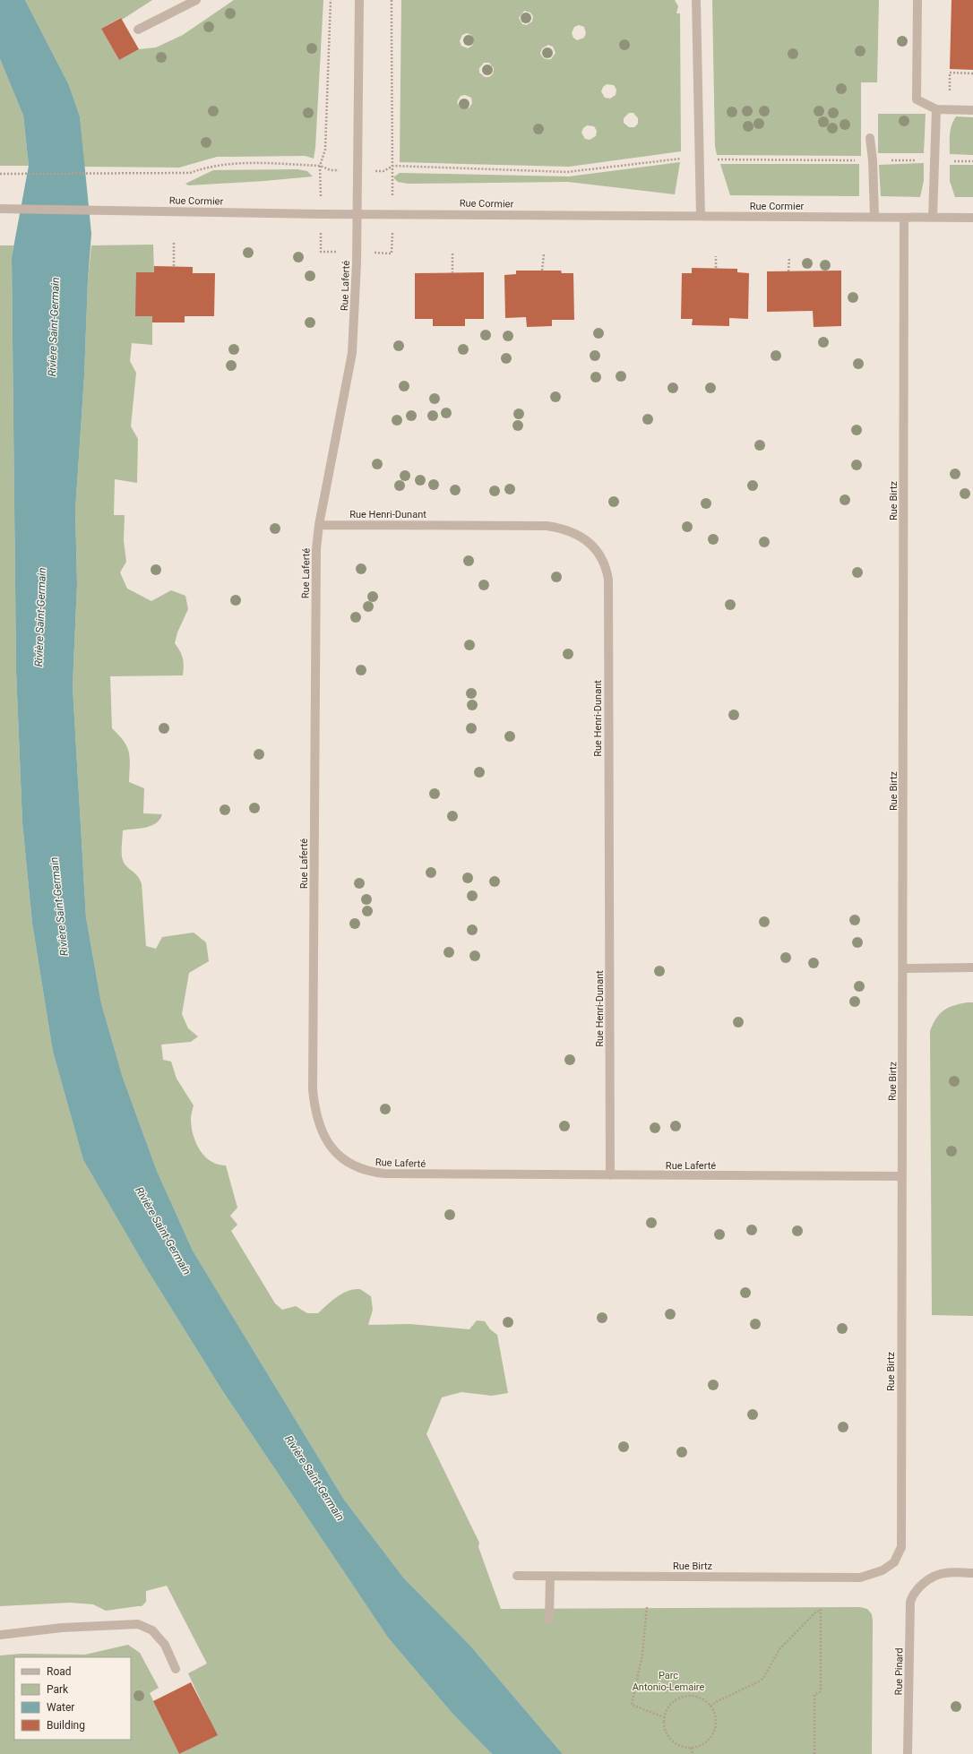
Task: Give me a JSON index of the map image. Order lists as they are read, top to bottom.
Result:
{
  "streets": {
    "street": [
      "Rue Cormier",
      "Rue Laferté",
      "Rue Birtz",
      "Rue Henri-Dunant",
      "Rue Pinard"
    ]
  },
  "crossings": [
    ["Rue Cormier", "Rue Laferté"],
    ["Rue Cormier", "Rue Birtz"],
    ["Rue Laferté", "Rue Birtz"],
    ["Rue Laferté", "Rue Henri-Dunant"]
  ],
  "water": ["Rivière Saint-Germain"],
  "parks": ["Parc Antonio-Lemaire"],
  "legend": [
    "Road",
    "Park",
    "Water",
    "Building"
  ]
}
